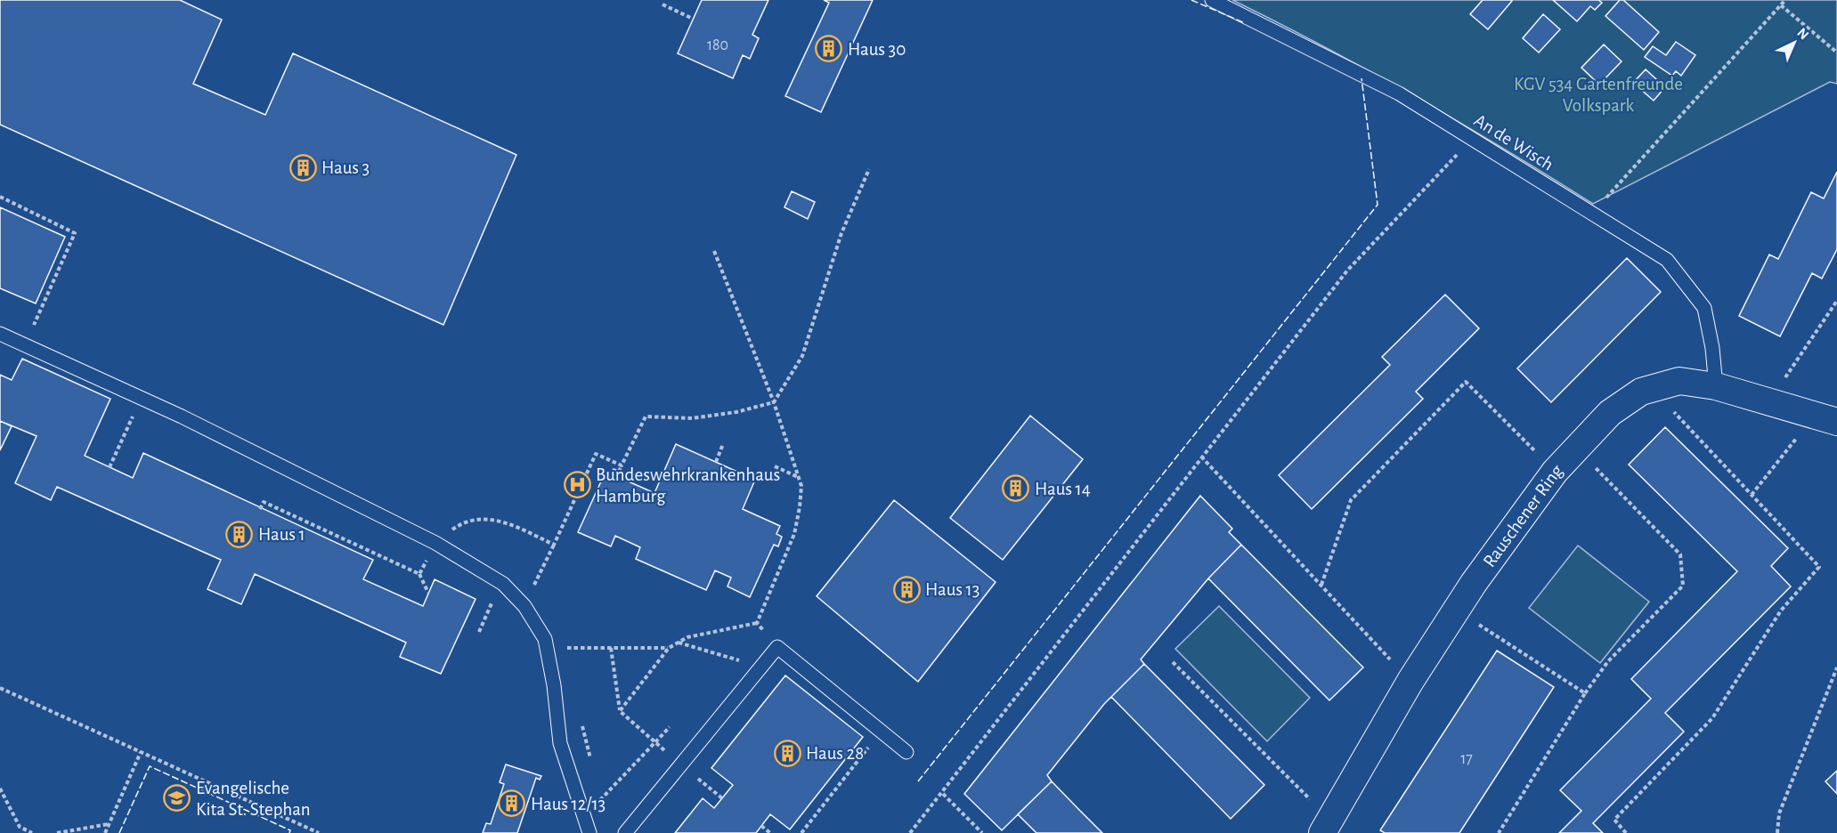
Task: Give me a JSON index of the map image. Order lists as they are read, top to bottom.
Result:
{
  "streets": {
    "street": ["Rauschener Ring"],
    "lane": ["An de Wisch"]
  },
  "crossings": [
    ["An de Wisch", "Rauschener Ring"]
  ],
  "parks": ["KGV 534 Gartenfreunde Volkspark"],
  "places": {
    "building": [
      "Haus 30",
      "Haus 3",
      "Haus 14",
      "Haus 1",
      "Haus 13",
      "Haus 28",
      "Haus 12/13"
    ],
    "hospital": ["Bundeswehrkrankenhaus Hamburg"],
    "school or university": ["Evangelische Kita St. Stephan"]
  },
  "house_numbers": ["180", "17"],
  "north": "top right"
}
